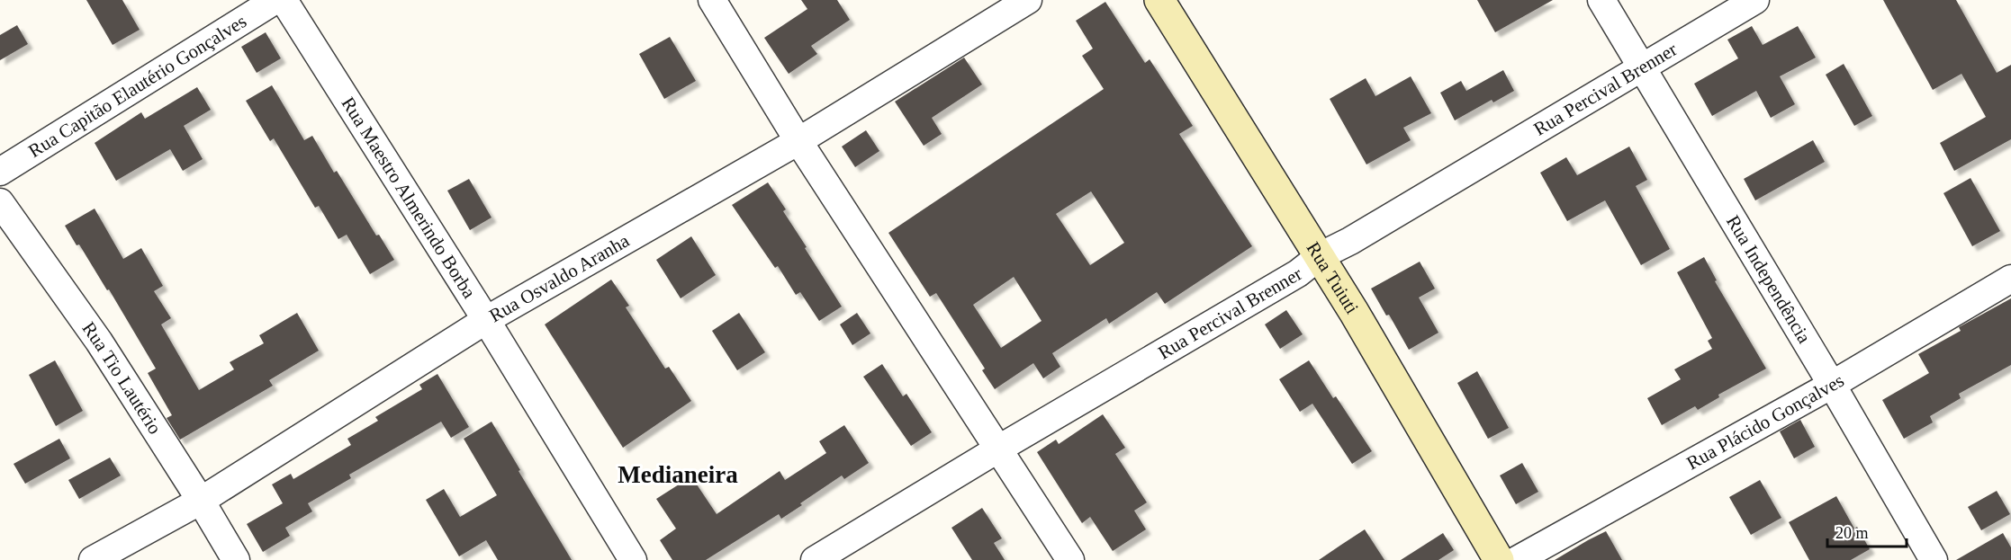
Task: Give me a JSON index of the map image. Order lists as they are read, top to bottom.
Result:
{
  "streets": {
    "main road": ["Rua Tuiuti"],
    "street": [
      "Rua Capitão Elautério Gonçalves",
      "Rua Percival Brenner",
      "Rua Maestro Almerindo Borba",
      "Rua Osvaldo Aranha",
      "Rua Independência",
      "Rua Tio Lautério",
      "Rua Plácido Gonçalves"
    ]
  },
  "crossings": [
    ["Rua Percival Brenner", "Rua Tuiuti"],
    ["Rua Percival Brenner", "Rua Independência"],
    ["Rua Maestro Almerindo Borba", "Rua Osvaldo Aranha"],
    ["Rua Osvaldo Aranha", "Rua Tio Lautério"],
    ["Rua Independência", "Rua Plácido Gonçalves"]
  ],
  "districts": ["Medianeira"],
  "scale_bar": "20 m"
}
